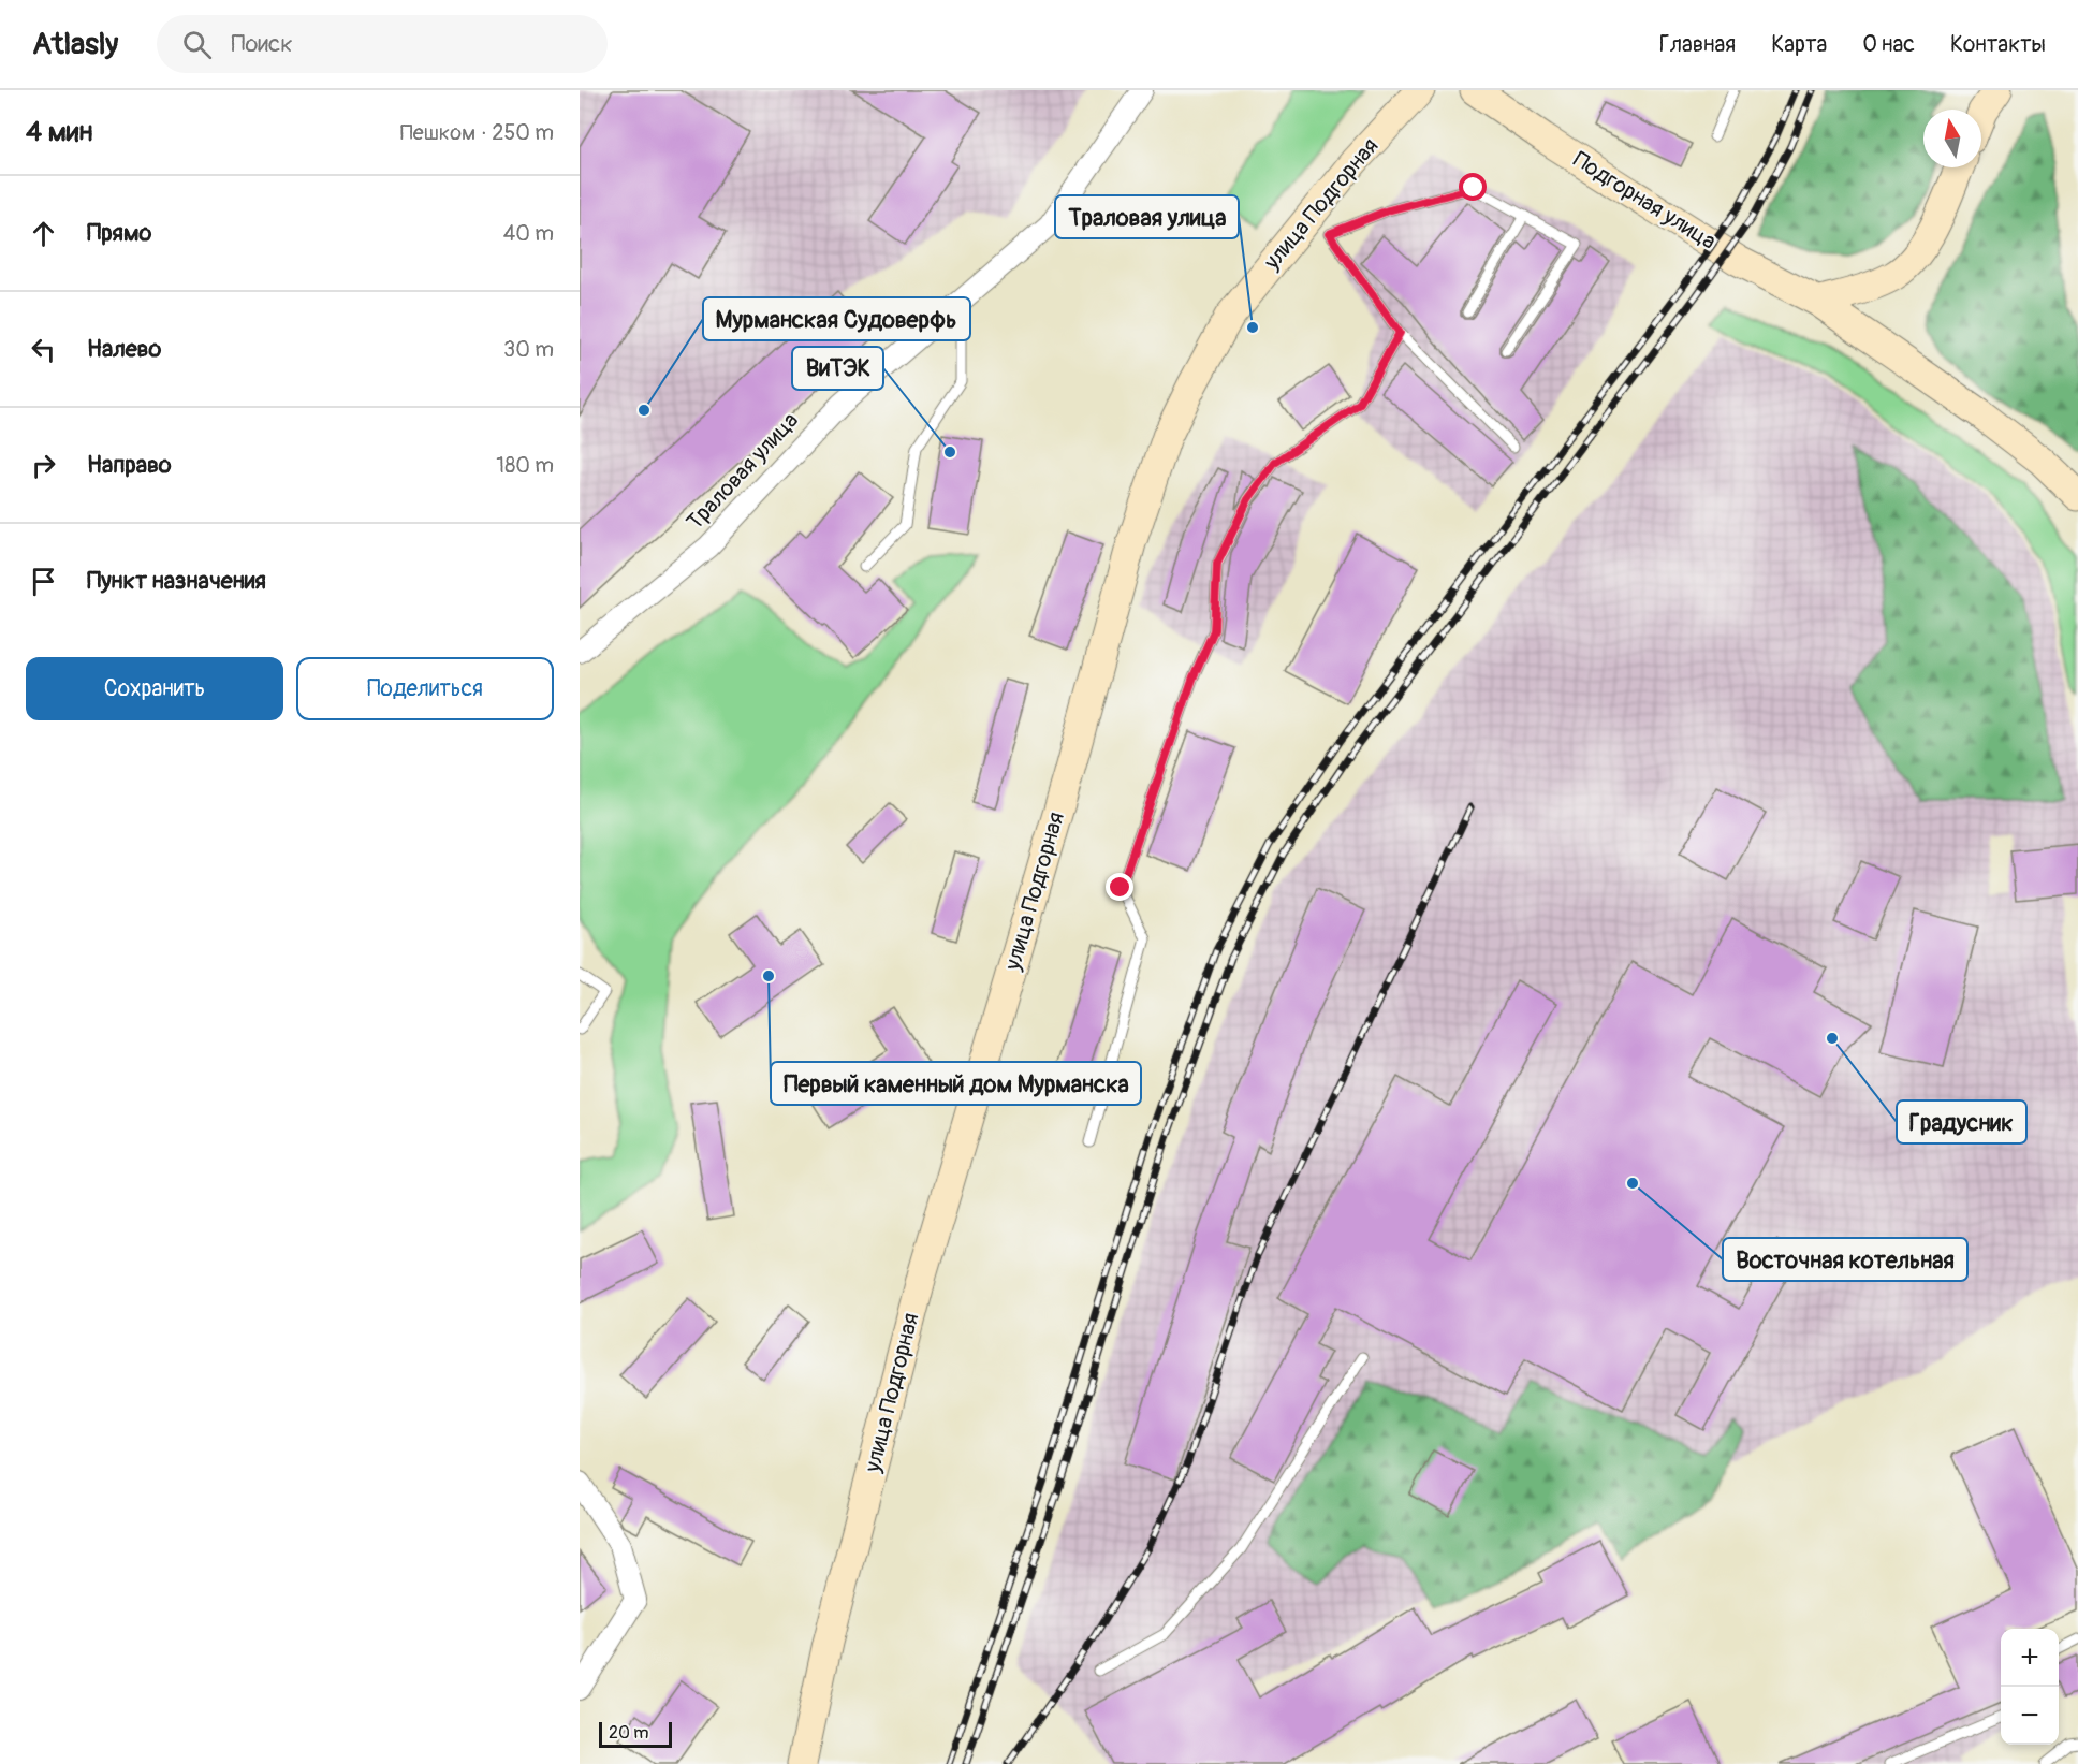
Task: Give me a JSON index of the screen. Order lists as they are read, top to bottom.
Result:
{
  "streets": {
    "main road": ["Подгорная улица", "улица Подгорная"],
    "street": ["Траловая улица"]
  },
  "places": [
    "Траловая улица",
    "Мурманская Судоверфь",
    "ВиТЭК",
    "Первый каменный дом Мурманска",
    "Градусник",
    "Восточная котельная"
  ],
  "scale_bar": "20 m",
  "north": "top",
  "page": {
    "header": "Atlasly",
    "search": "Поиск",
    "nav": [
      "Главная",
      "Карта",
      "О нас",
      "Контакты"
    ],
    "heading": ["4 мин", "Пешком · 250 m"],
    "list": [
      ["Прямо", "40 m"],
      ["Налево", "30 m"],
      ["Направо", "180 m"],
      "Пункт назначения"
    ],
    "buttons": ["Сохранить", "Поделиться"],
    "map_buttons": ["+", "−"],
    "scale": "20 m"
  }
}
